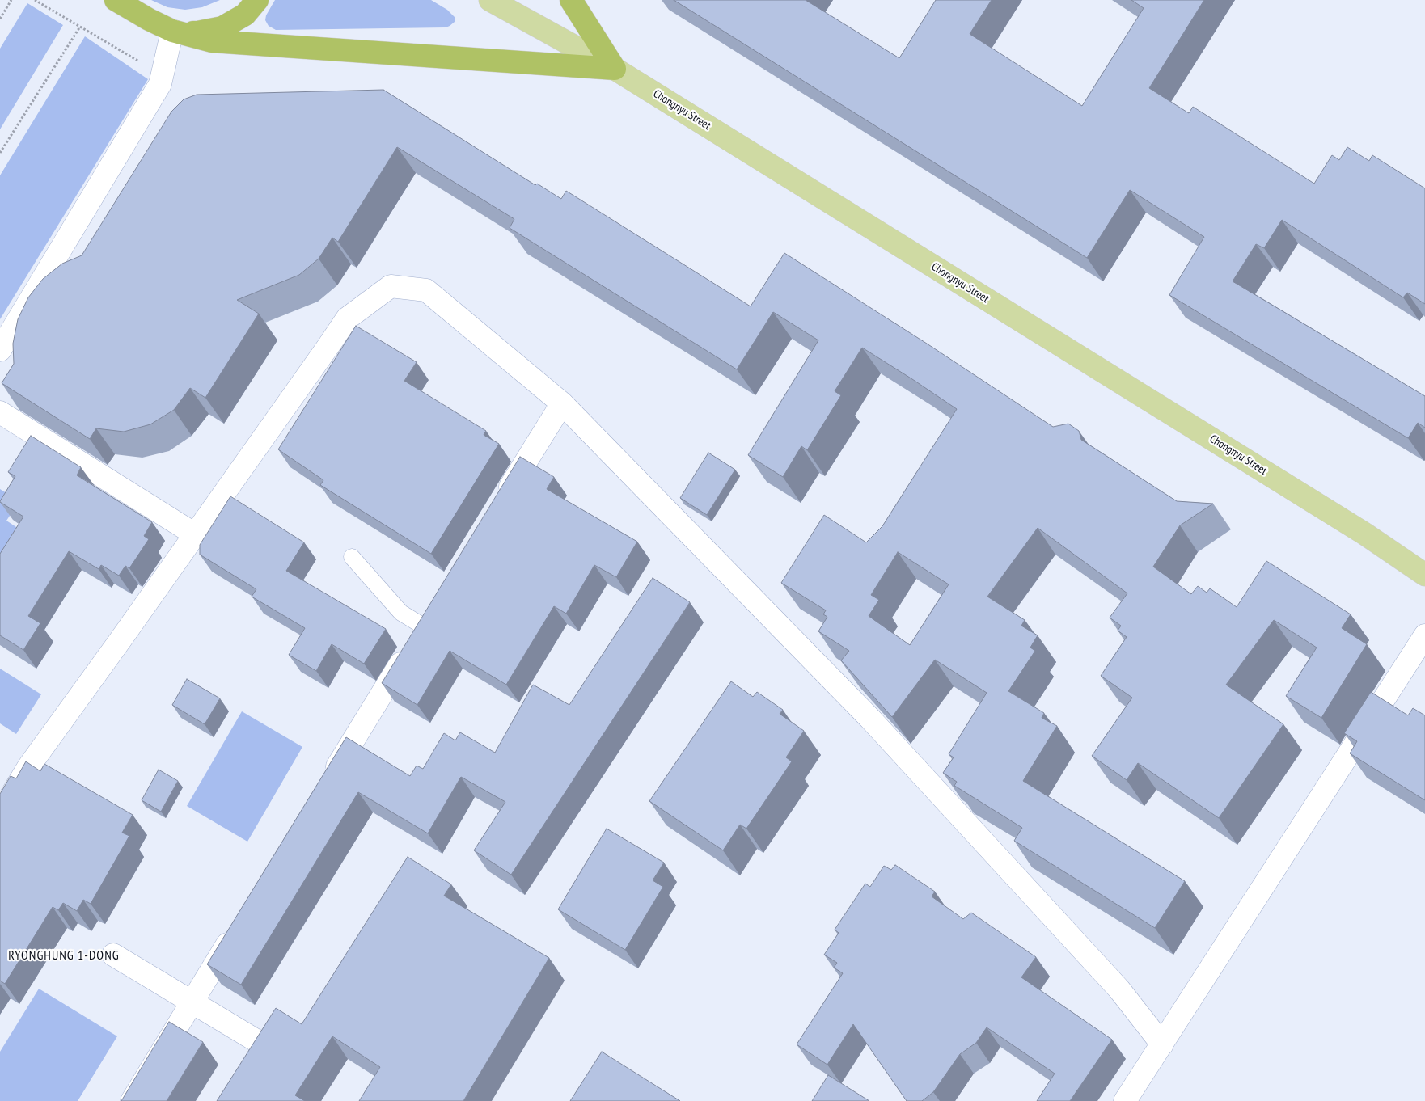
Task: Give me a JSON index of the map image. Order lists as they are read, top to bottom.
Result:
{
  "streets": {
    "main road": ["Chongnyu Street"]
  },
  "districts": ["RYONGHUNG 1-DONG"]
}
